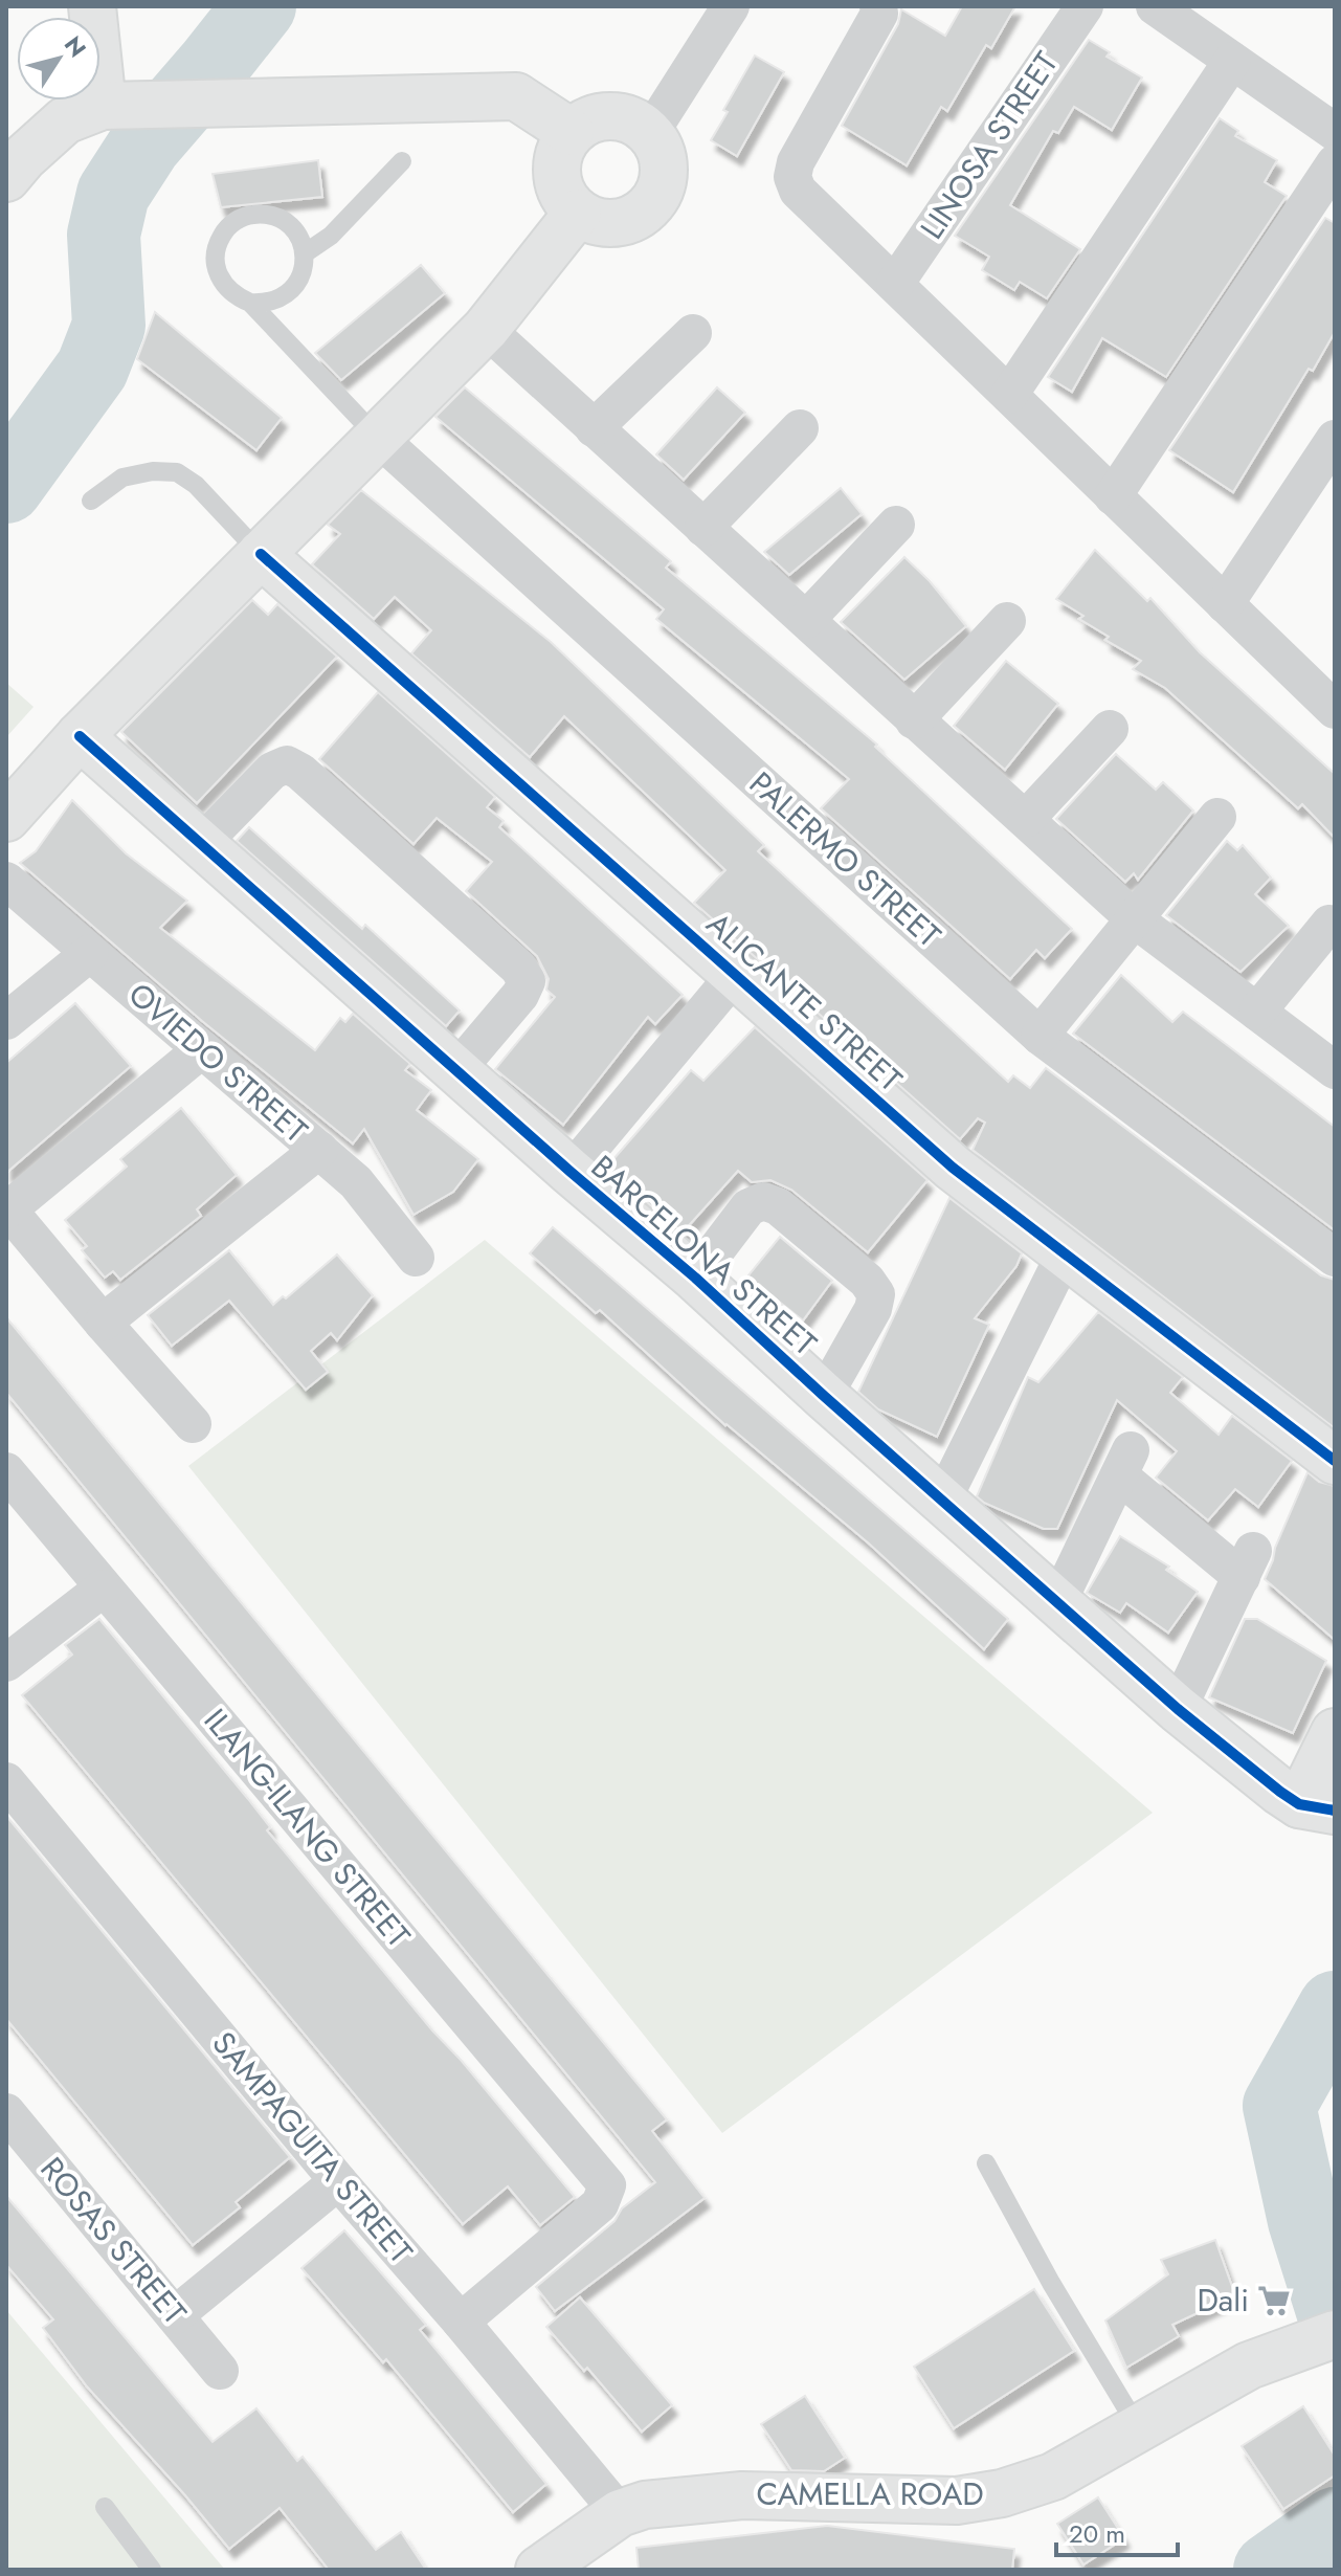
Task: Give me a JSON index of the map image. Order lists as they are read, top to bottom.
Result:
{
  "streets": {
    "street": [
      "LINOSA STREET",
      "PALERMO STREET",
      "ALICANTE STREET",
      "OVIEDO STREET",
      "BARCELONA STREET",
      "ILANG-ILANG STREET",
      "SAMPAGUITA STREET",
      "ROSAS STREET",
      "CAMELLA ROAD"
    ]
  },
  "crossings": [
    ["ILANG-ILANG STREET", "SAMPAGUITA STREET"],
    ["SAMPAGUITA STREET", "CAMELLA ROAD"]
  ],
  "places": {
    "supermarket": ["Dali"]
  },
  "scale_bar": "20 m",
  "north": "top right"
}
